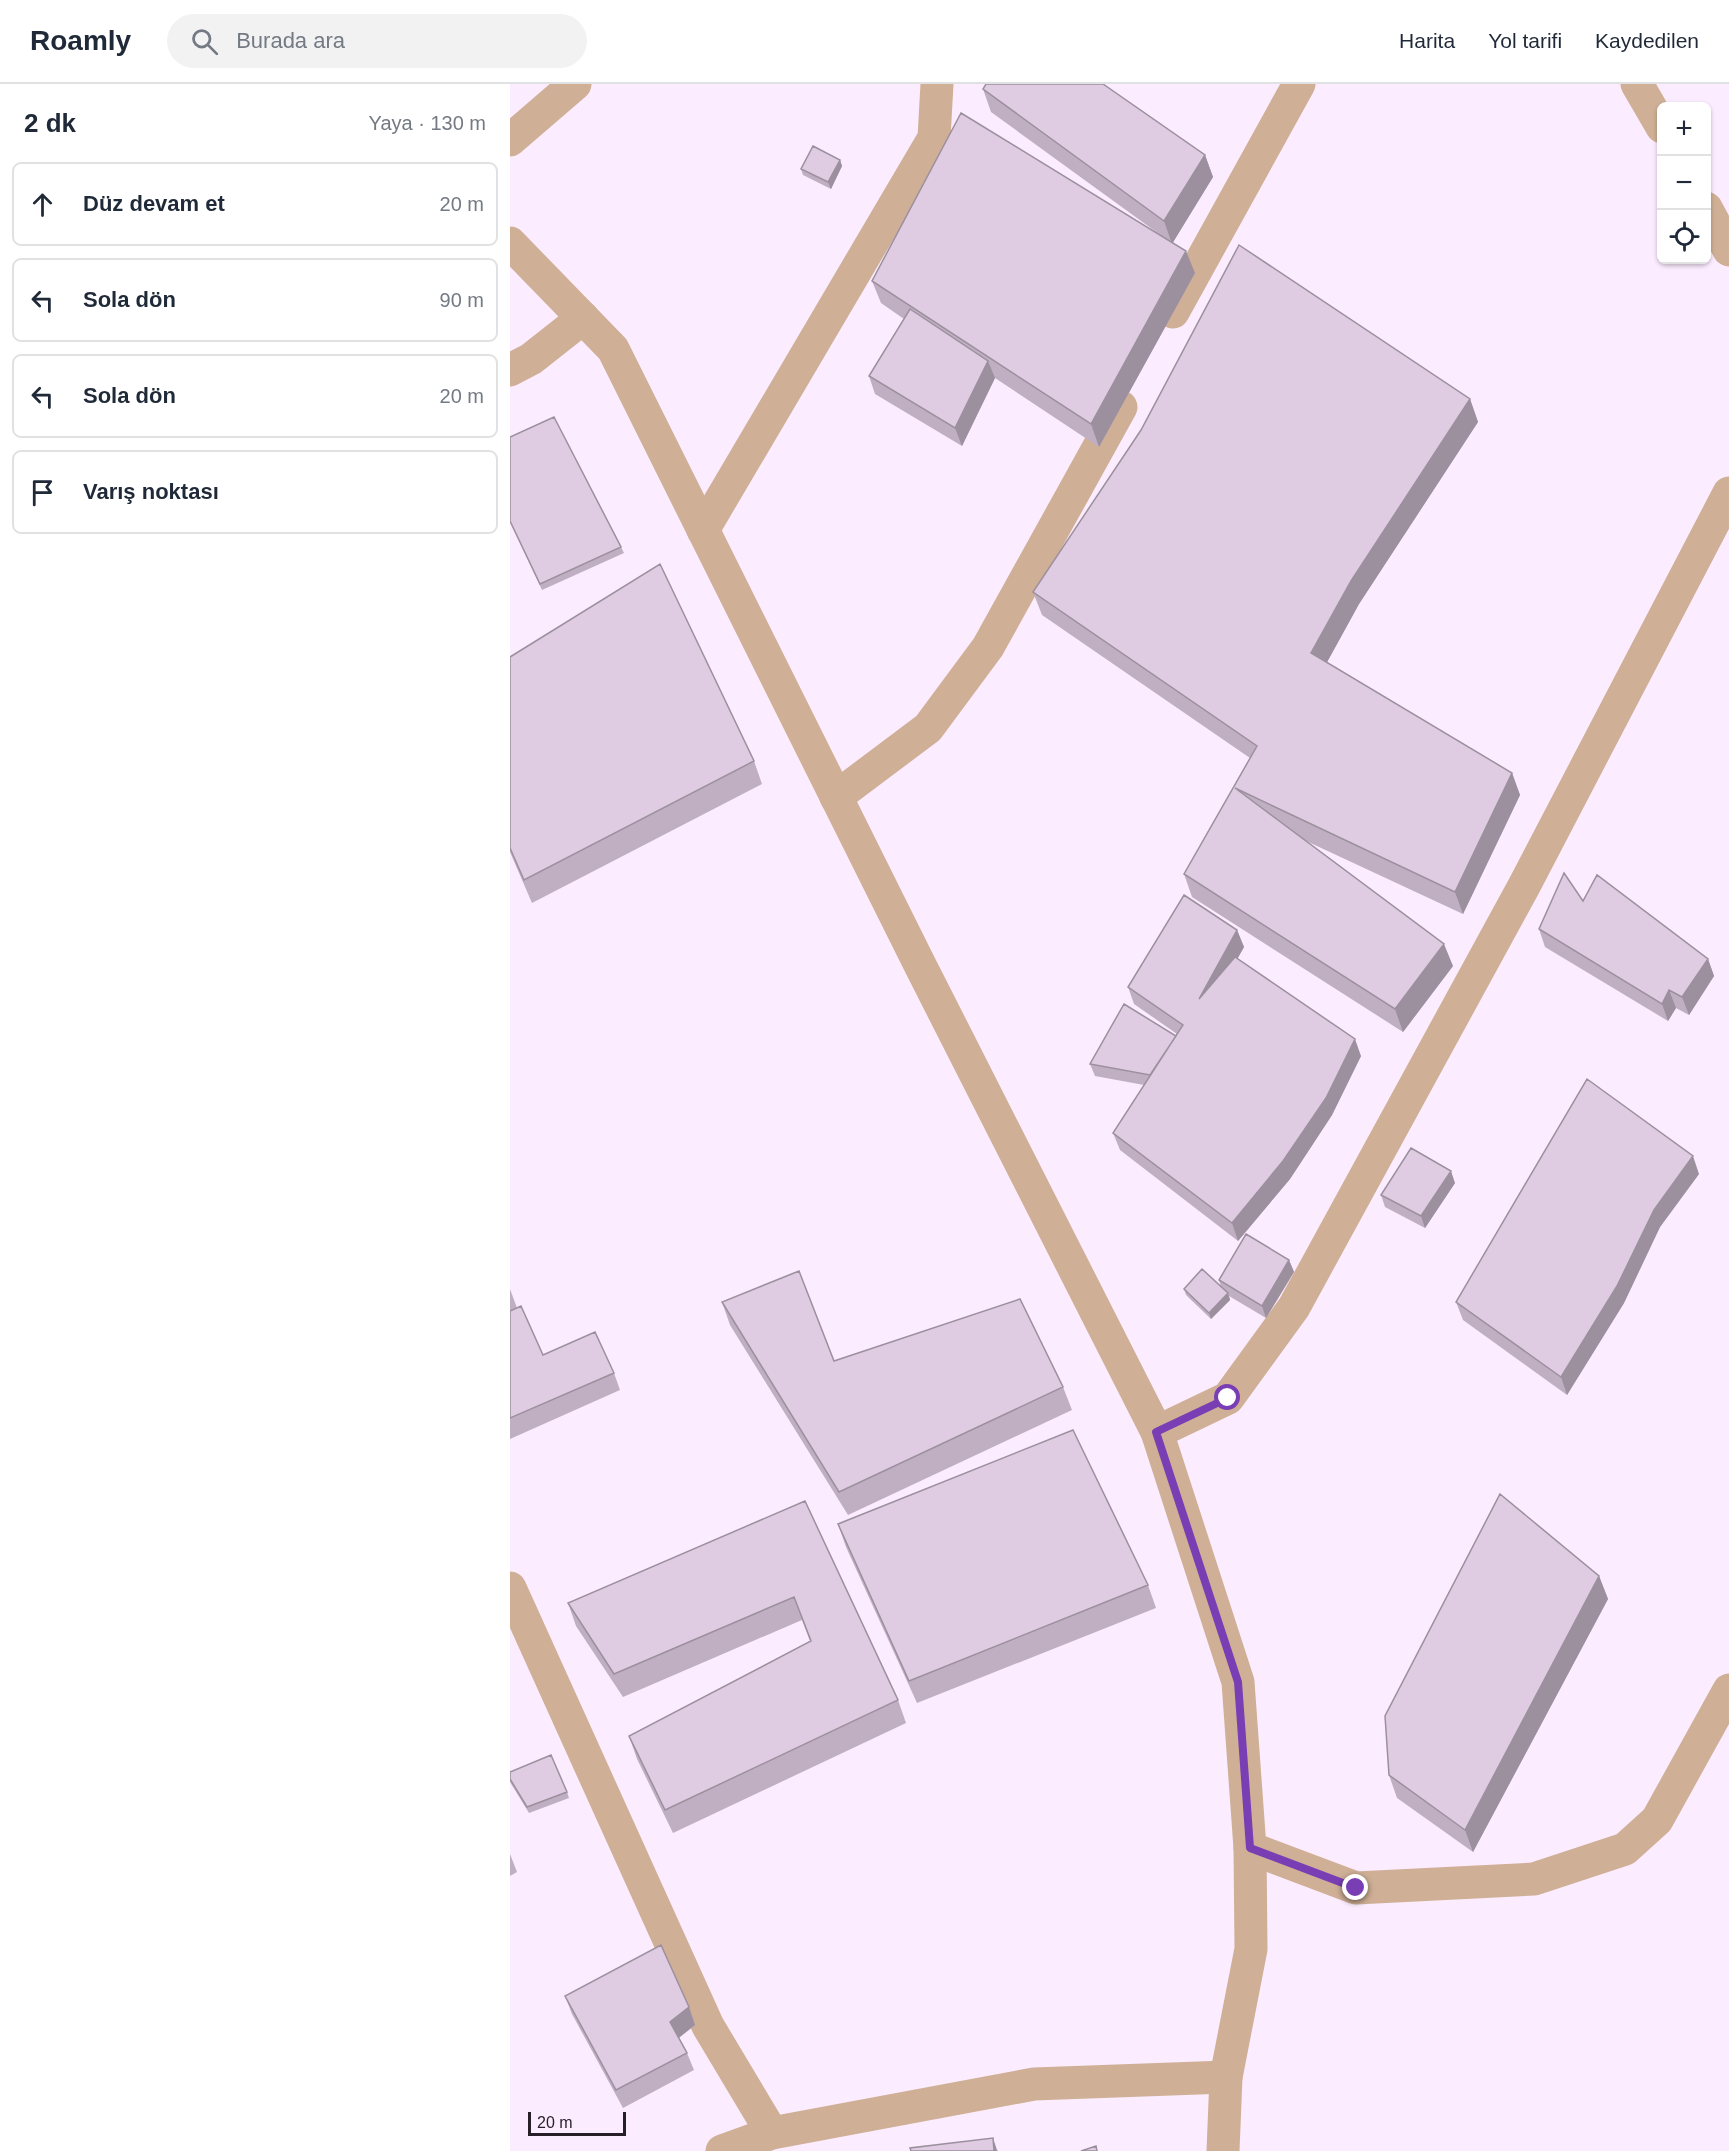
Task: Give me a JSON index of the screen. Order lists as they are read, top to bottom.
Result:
{
  "scale_bar": "20 m",
  "page": {
    "header": "Roamly",
    "search": "Burada ara",
    "nav": ["Harita", "Yol tarifi", "Kaydedilen"],
    "heading": ["2 dk", "Yaya · 130 m"],
    "map_buttons": ["+", "−"],
    "list": [
      ["Düz devam et", "20 m"],
      ["Sola dön", "90 m"],
      ["Sola dön", "20 m"],
      "Varış noktası"
    ],
    "scale": "20 m"
  }
}
